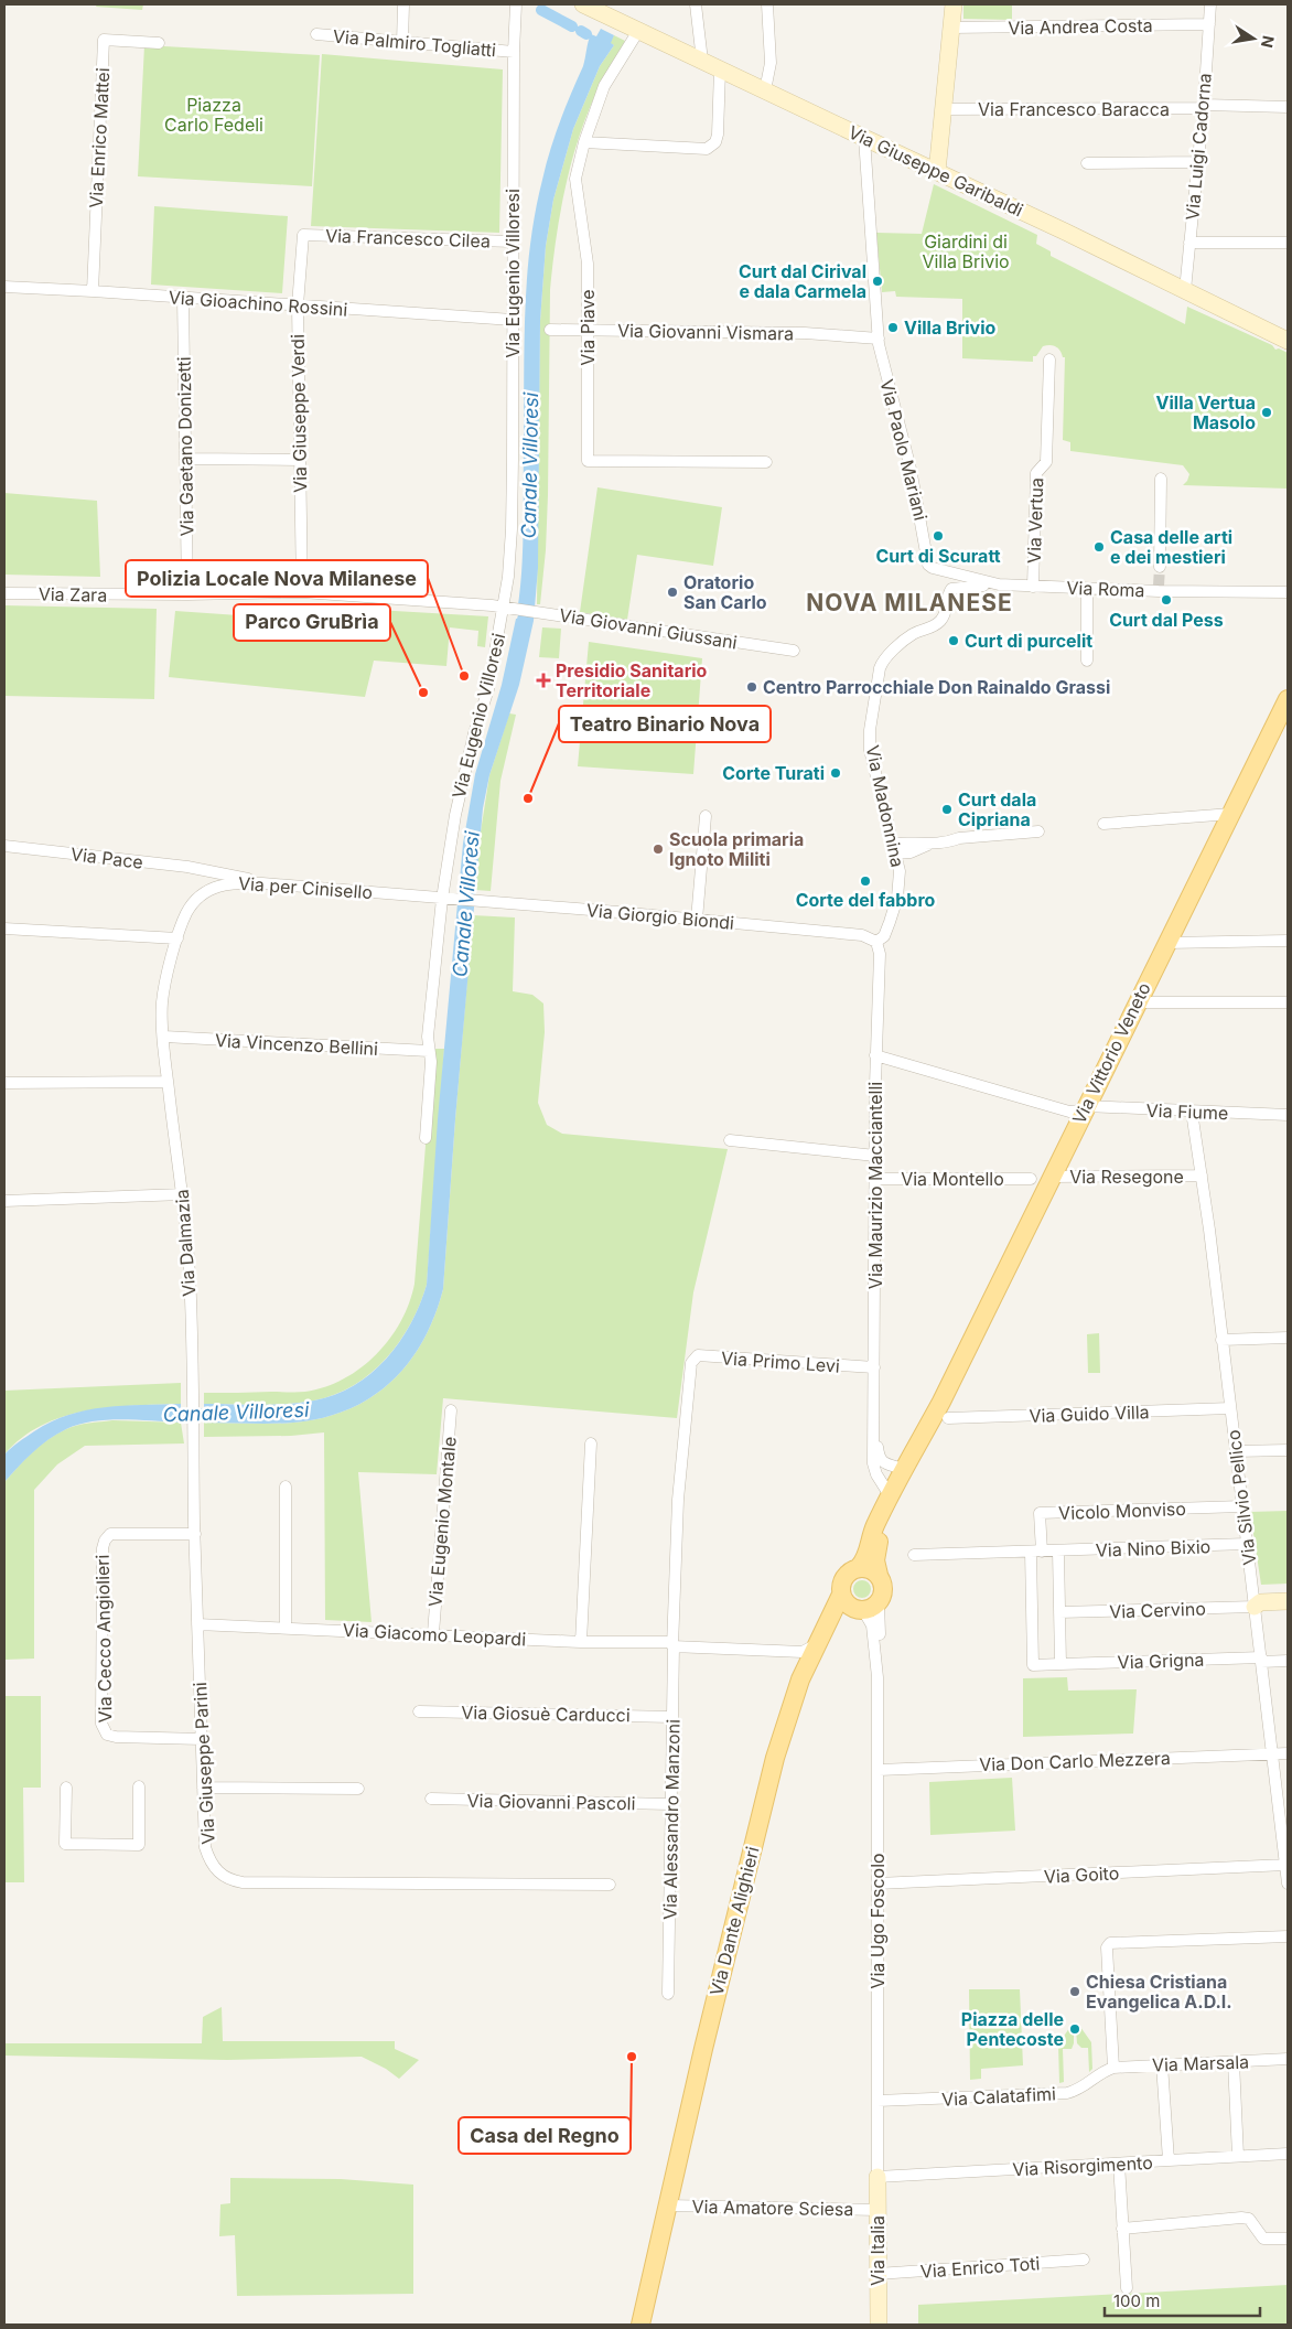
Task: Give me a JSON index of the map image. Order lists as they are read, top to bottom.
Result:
{
  "streets": {
    "main road": [
      "Via Giuseppe Garibaldi",
      "Via Vittorio Veneto",
      "Via Dante Alighieri",
      "Via Italia"
    ],
    "street": [
      "Via Andrea Costa",
      "Via Palmiro Togliatti",
      "Via Francesco Baracca",
      "Via Enrico Mattei",
      "Via Luigi Cadorna",
      "Via Francesco Cilea",
      "Via Eugenio Villoresi",
      "Via Gioachino Rossini",
      "Via Piave",
      "Via Giovanni Vismara",
      "Via Giuseppe Verdi",
      "Via Gaetano Donizetti",
      "Via Paolo Mariani",
      "Via Vertua",
      "Via Roma",
      "Via Zara",
      "Via Giovanni Giussani",
      "Via Madonnina",
      "Via Pace",
      "Via per Cinisello",
      "Via Giorgio Biondi",
      "Via Vincenzo Bellini",
      "Via Fiume",
      "Via Resegone",
      "Via Montello",
      "Via Maurizio Macciantelli",
      "Via Dalmazia",
      "Via Primo Levi",
      "Via Guido Villa",
      "Via Silvio Pellico",
      "Vicolo Monviso",
      "Via Eugenio Montale",
      "Via Nino Bixio",
      "Via Cervino",
      "Via Giacomo Leopardi",
      "Via Cecco Angiolieri",
      "Via Grigna",
      "Via Giosuè Carducci",
      "Via Don Carlo Mezzera",
      "Via Giuseppe Parini",
      "Via Giovanni Pascoli",
      "Via Alessandro Manzoni",
      "Via Goito",
      "Via Ugo Foscolo",
      "Via Marsala",
      "Via Calatafimi",
      "Via Risorgimento",
      "Via Amatore Sciesa",
      "Via Enrico Toti"
    ]
  },
  "crossings": [
    ["Via Andrea Costa", "Via Luigi Cadorna"],
    ["Via Palmiro Togliatti", "Via Eugenio Villoresi"],
    ["Via Francesco Baracca", "Via Luigi Cadorna"],
    ["Via Enrico Mattei", "Via Gioachino Rossini"],
    ["Via Luigi Cadorna", "Via Giuseppe Garibaldi"],
    ["Via Giuseppe Garibaldi", "Via Piave"],
    ["Via Giuseppe Garibaldi", "Via Paolo Mariani"],
    ["Via Francesco Cilea", "Via Eugenio Villoresi"],
    ["Via Francesco Cilea", "Via Giuseppe Verdi"],
    ["Via Eugenio Villoresi", "Via Gioachino Rossini"],
    ["Via Eugenio Villoresi", "Via Zara"],
    ["Via Eugenio Villoresi", "Via Giovanni Giussani"],
    ["Via Eugenio Villoresi", "Via per Cinisello"],
    ["Via Eugenio Villoresi", "Via Giorgio Biondi"],
    ["Via Eugenio Villoresi", "Via Vincenzo Bellini"],
    ["Via Gioachino Rossini", "Via Giuseppe Verdi"],
    ["Via Gioachino Rossini", "Via Gaetano Donizetti"],
    ["Via Piave", "Via Giovanni Vismara"],
    ["Via Giovanni Vismara", "Via Paolo Mariani"],
    ["Via Giuseppe Verdi", "Via Zara"],
    ["Via Gaetano Donizetti", "Via Zara"],
    ["Via Paolo Mariani", "Via Roma"],
    ["Via Vertua", "Via Roma"],
    ["Via Roma", "Via Madonnina"],
    ["Via Zara", "Via Giovanni Giussani"],
    ["Via Madonnina", "Via Giorgio Biondi"],
    ["Via Madonnina", "Via Maurizio Macciantelli"],
    ["Via Pace", "Via per Cinisello"],
    ["Via per Cinisello", "Via Giorgio Biondi"],
    ["Via per Cinisello", "Via Vincenzo Bellini"],
    ["Via per Cinisello", "Via Dalmazia"],
    ["Via Giorgio Biondi", "Via Maurizio Macciantelli"],
    ["Via Vittorio Veneto", "Via Fiume"],
    ["Via Vittorio Veneto", "Via Resegone"],
    ["Via Vittorio Veneto", "Via Maurizio Macciantelli"],
    ["Via Vittorio Veneto", "Via Guido Villa"],
    ["Via Vittorio Veneto", "Via Dante Alighieri"],
    ["Via Vittorio Veneto", "Via Ugo Foscolo"],
    ["Via Fiume", "Via Maurizio Macciantelli"],
    ["Via Fiume", "Via Silvio Pellico"],
    ["Via Resegone", "Via Silvio Pellico"],
    ["Via Montello", "Via Maurizio Macciantelli"],
    ["Via Maurizio Macciantelli", "Via Primo Levi"],
    ["Via Dalmazia", "Via Giuseppe Parini"],
    ["Via Primo Levi", "Via Alessandro Manzoni"],
    ["Via Guido Villa", "Via Silvio Pellico"],
    ["Via Silvio Pellico", "Vicolo Monviso"],
    ["Via Silvio Pellico", "Via Nino Bixio"],
    ["Via Silvio Pellico", "Via Cervino"],
    ["Via Silvio Pellico", "Via Grigna"],
    ["Via Silvio Pellico", "Via Don Carlo Mezzera"],
    ["Via Silvio Pellico", "Via Goito"],
    ["Vicolo Monviso", "Via Nino Bixio"],
    ["Via Eugenio Montale", "Via Giacomo Leopardi"],
    ["Via Giacomo Leopardi", "Via Giuseppe Parini"],
    ["Via Giacomo Leopardi", "Via Alessandro Manzoni"],
    ["Via Giacomo Leopardi", "Via Dante Alighieri"],
    ["Via Cecco Angiolieri", "Via Giuseppe Parini"],
    ["Via Giosuè Carducci", "Via Alessandro Manzoni"],
    ["Via Don Carlo Mezzera", "Via Ugo Foscolo"],
    ["Via Giovanni Pascoli", "Via Alessandro Manzoni"],
    ["Via Goito", "Via Ugo Foscolo"],
    ["Via Dante Alighieri", "Via Ugo Foscolo"],
    ["Via Dante Alighieri", "Via Amatore Sciesa"],
    ["Via Ugo Foscolo", "Via Calatafimi"],
    ["Via Ugo Foscolo", "Via Risorgimento"],
    ["Via Ugo Foscolo", "Via Italia"],
    ["Via Marsala", "Via Calatafimi"],
    ["Via Risorgimento", "Via Italia"],
    ["Via Amatore Sciesa", "Via Italia"],
    ["Via Italia", "Via Enrico Toti"]
  ],
  "districts": ["NOVA MILANESE"],
  "water": ["Canale Villoresi"],
  "parks": ["Piazza Carlo Fedeli", "Giardini di Villa Brivio"],
  "places": {
    "other": [
      "Curt dal Cirival e dala Carmela",
      "Villa Brivio",
      "Villa Vertua Masolo",
      "Curt di Scuratt",
      "Casa delle arti e dei mestieri",
      "Oratorio San Carlo",
      "Curt dal Pess",
      "Curt di purcelit",
      "Polizia Locale Nova Milanese",
      "Centro Parrocchiale Don Rainaldo Grassi",
      "Parco GruBrìa",
      "Corte Turati",
      "Teatro Binario Nova",
      "Curt dala Cipriana",
      "Scuola primaria Ignoto Militi",
      "Corte del fabbro",
      "Chiesa Cristiana Evangelica A.D.I.",
      "Piazza delle Pentecoste",
      "Casa del Regno"
    ],
    "health": ["Presidio Sanitario Territoriale"]
  },
  "scale_bar": "100 m",
  "north": "right"
}
